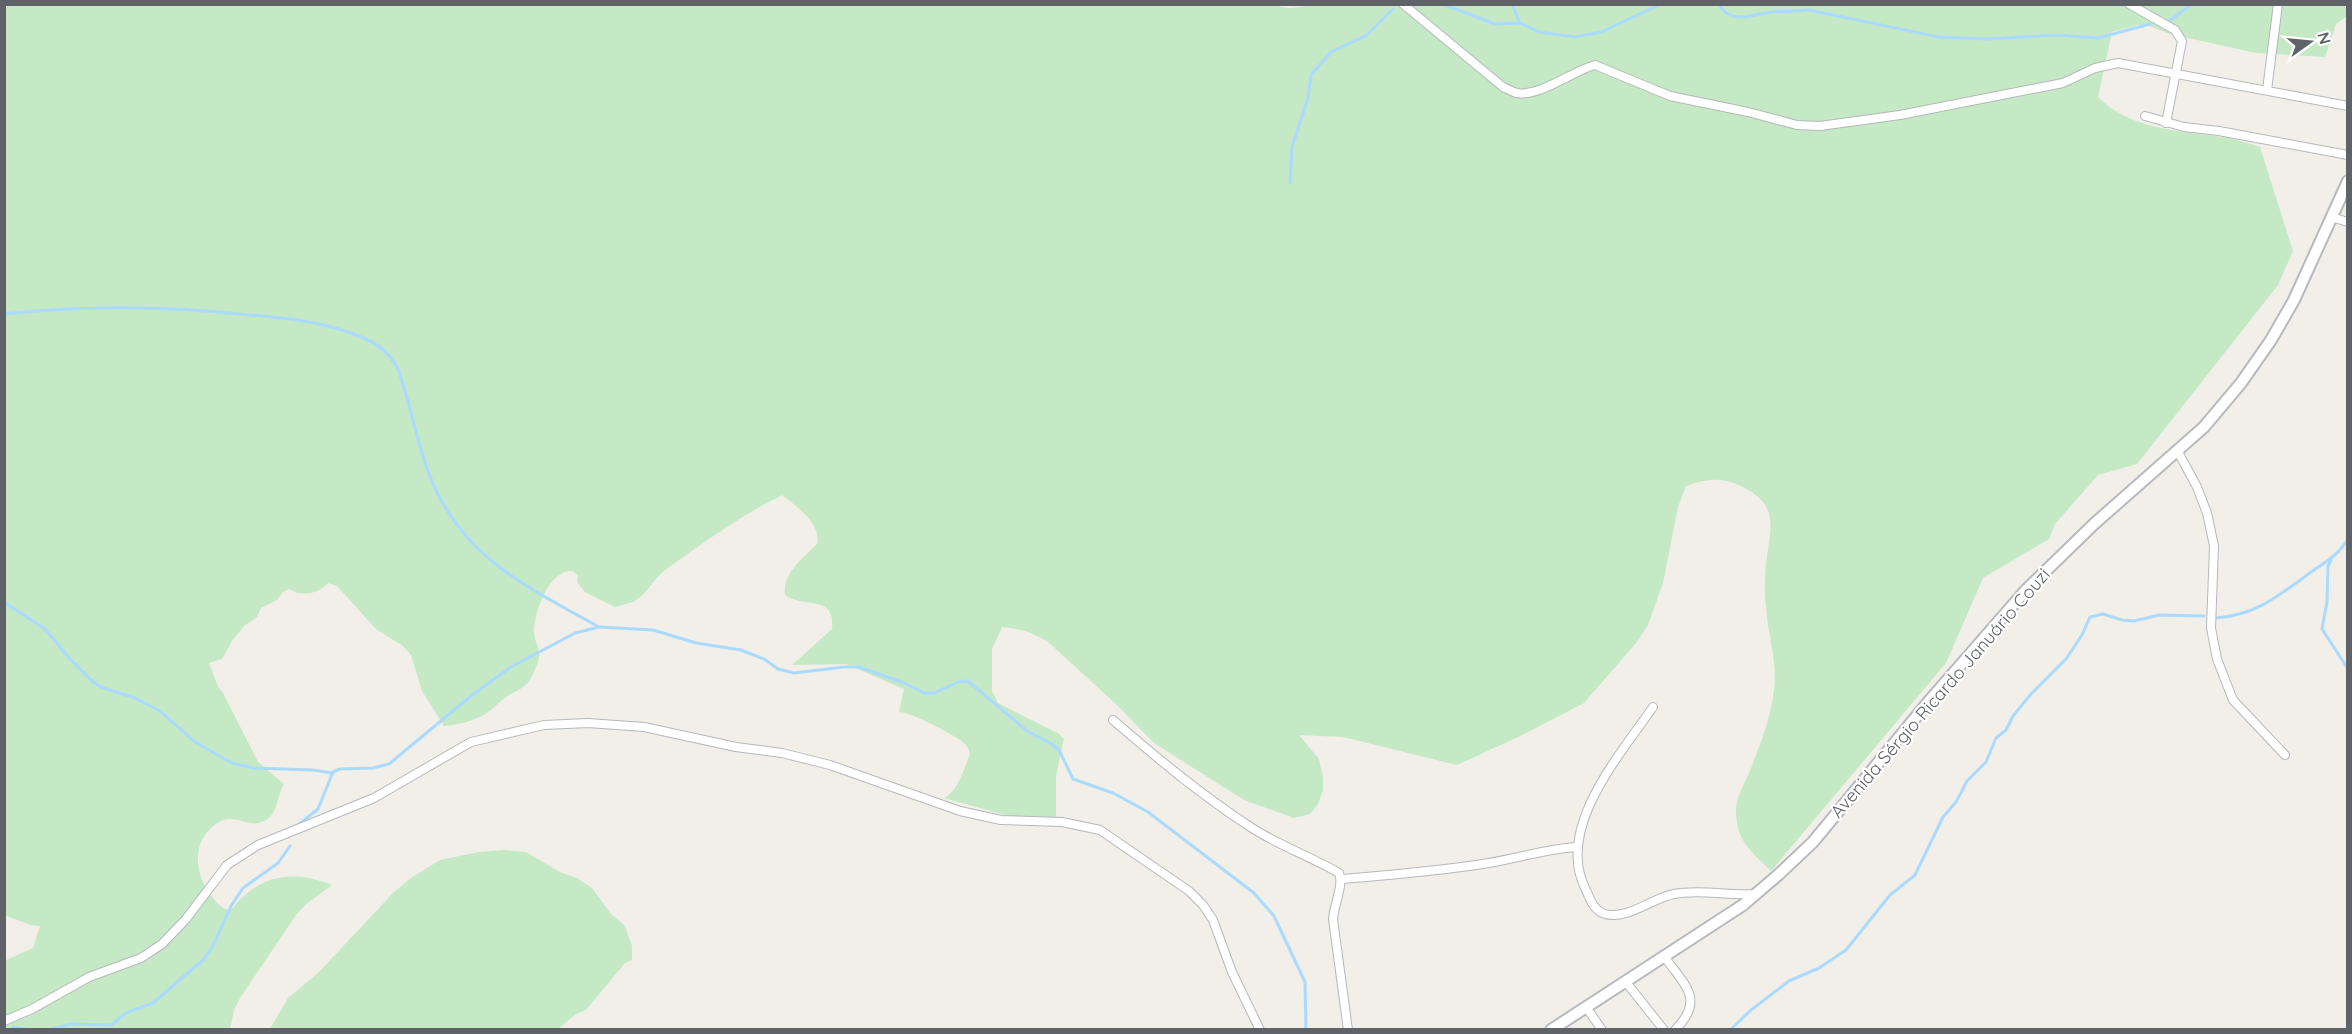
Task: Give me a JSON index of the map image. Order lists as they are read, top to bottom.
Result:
{
  "streets": {
    "street": ["Avenida Sérgio Ricardo Januário Couzi"]
  },
  "north": "right"
}
